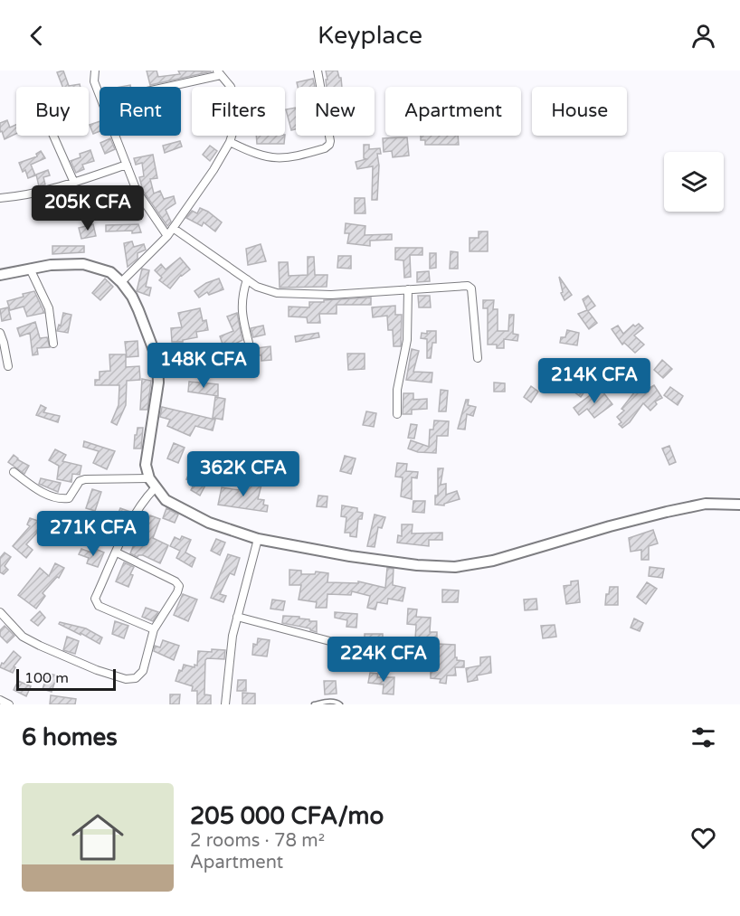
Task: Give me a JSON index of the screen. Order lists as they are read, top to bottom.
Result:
{
  "scale_bar": "100 m",
  "page": {
    "header": "Keyplace",
    "chip": [
      "Buy",
      "Rent",
      "Filters",
      "New",
      "Apartment",
      "House"
    ],
    "price": [
      "205K CFA",
      "148K CFA",
      "214K CFA",
      "362K CFA",
      "271K CFA",
      "224K CFA"
    ],
    "scale": "100 m",
    "heading": "6 homes",
    "list": [
      {
        "name": "205 000 CFA/mo",
        "note": "2 rooms · 78 m² · Apartment"
      }
    ]
  }
}
